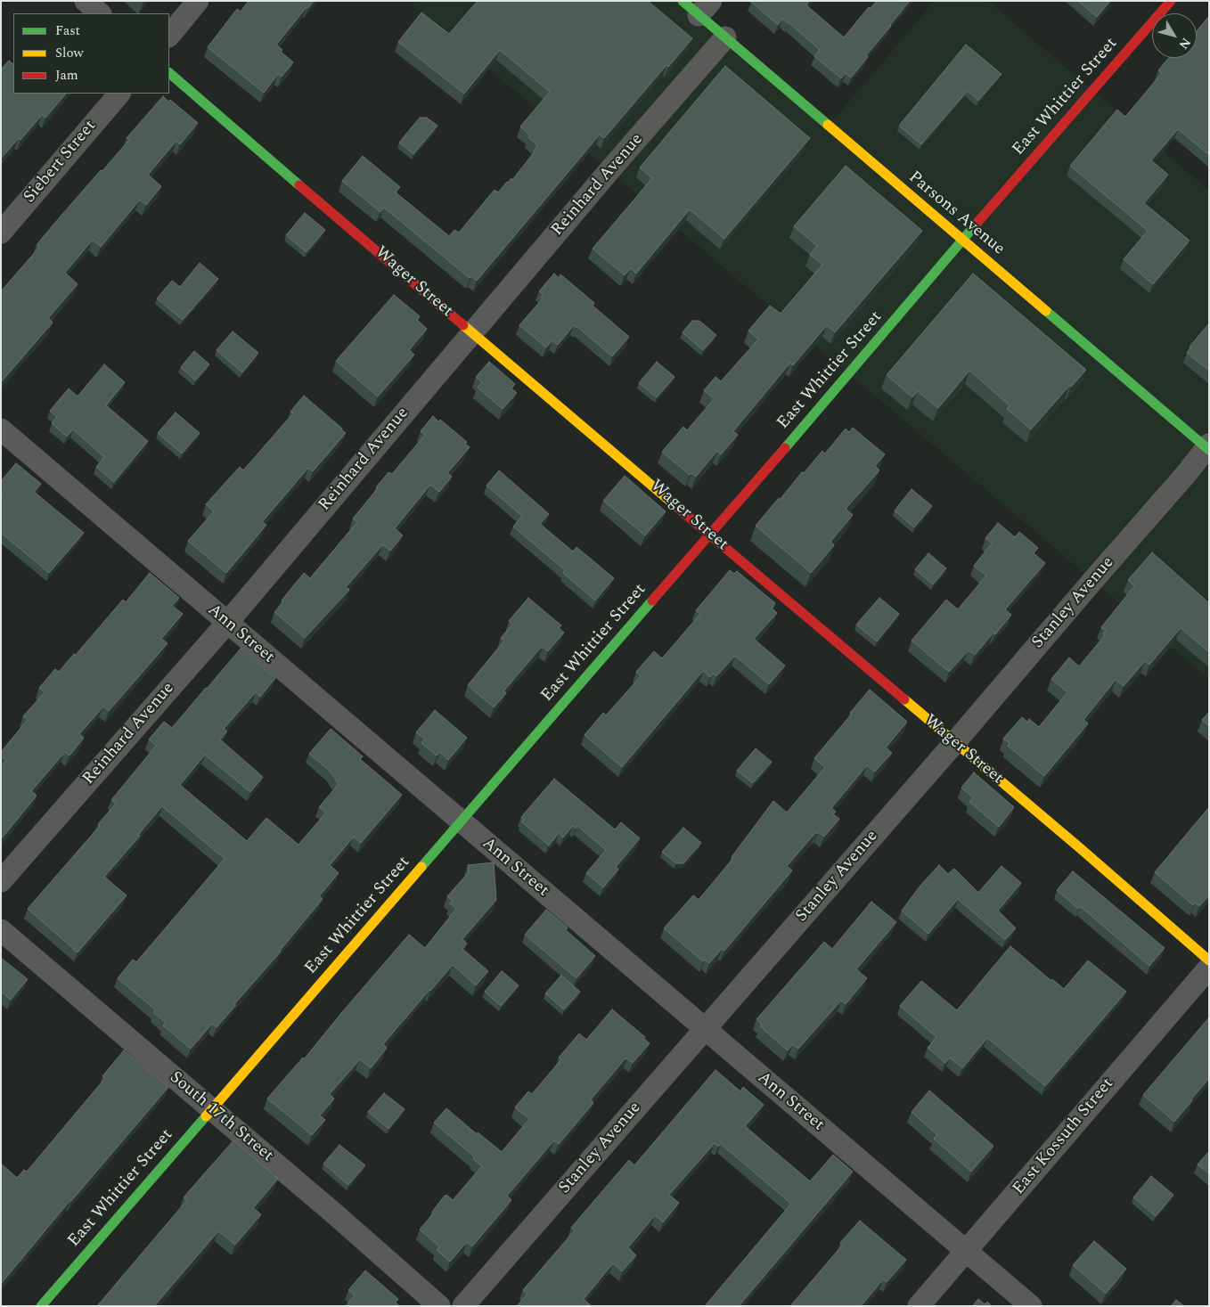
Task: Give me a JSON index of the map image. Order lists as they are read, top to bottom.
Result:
{
  "streets": {
    "street": [
      "East Whittier Street",
      "Siebert Street",
      "Reinhard Avenue",
      "Parsons Avenue",
      "Wager Street",
      "Stanley Avenue",
      "Ann Street",
      "South 17th Street",
      "East Kossuth Street"
    ]
  },
  "crossings": [
    ["East Whittier Street", "Parsons Avenue"],
    ["East Whittier Street", "Wager Street"],
    ["East Whittier Street", "Ann Street"],
    ["East Whittier Street", "South 17th Street"],
    ["Reinhard Avenue", "Parsons Avenue"],
    ["Reinhard Avenue", "Wager Street"],
    ["Reinhard Avenue", "Ann Street"],
    ["Parsons Avenue", "Stanley Avenue"],
    ["Wager Street", "Stanley Avenue"],
    ["Stanley Avenue", "Ann Street"],
    ["Ann Street", "East Kossuth Street"]
  ],
  "legend": ["Fast", "Slow", "Jam"],
  "north": "bottom right"
}
